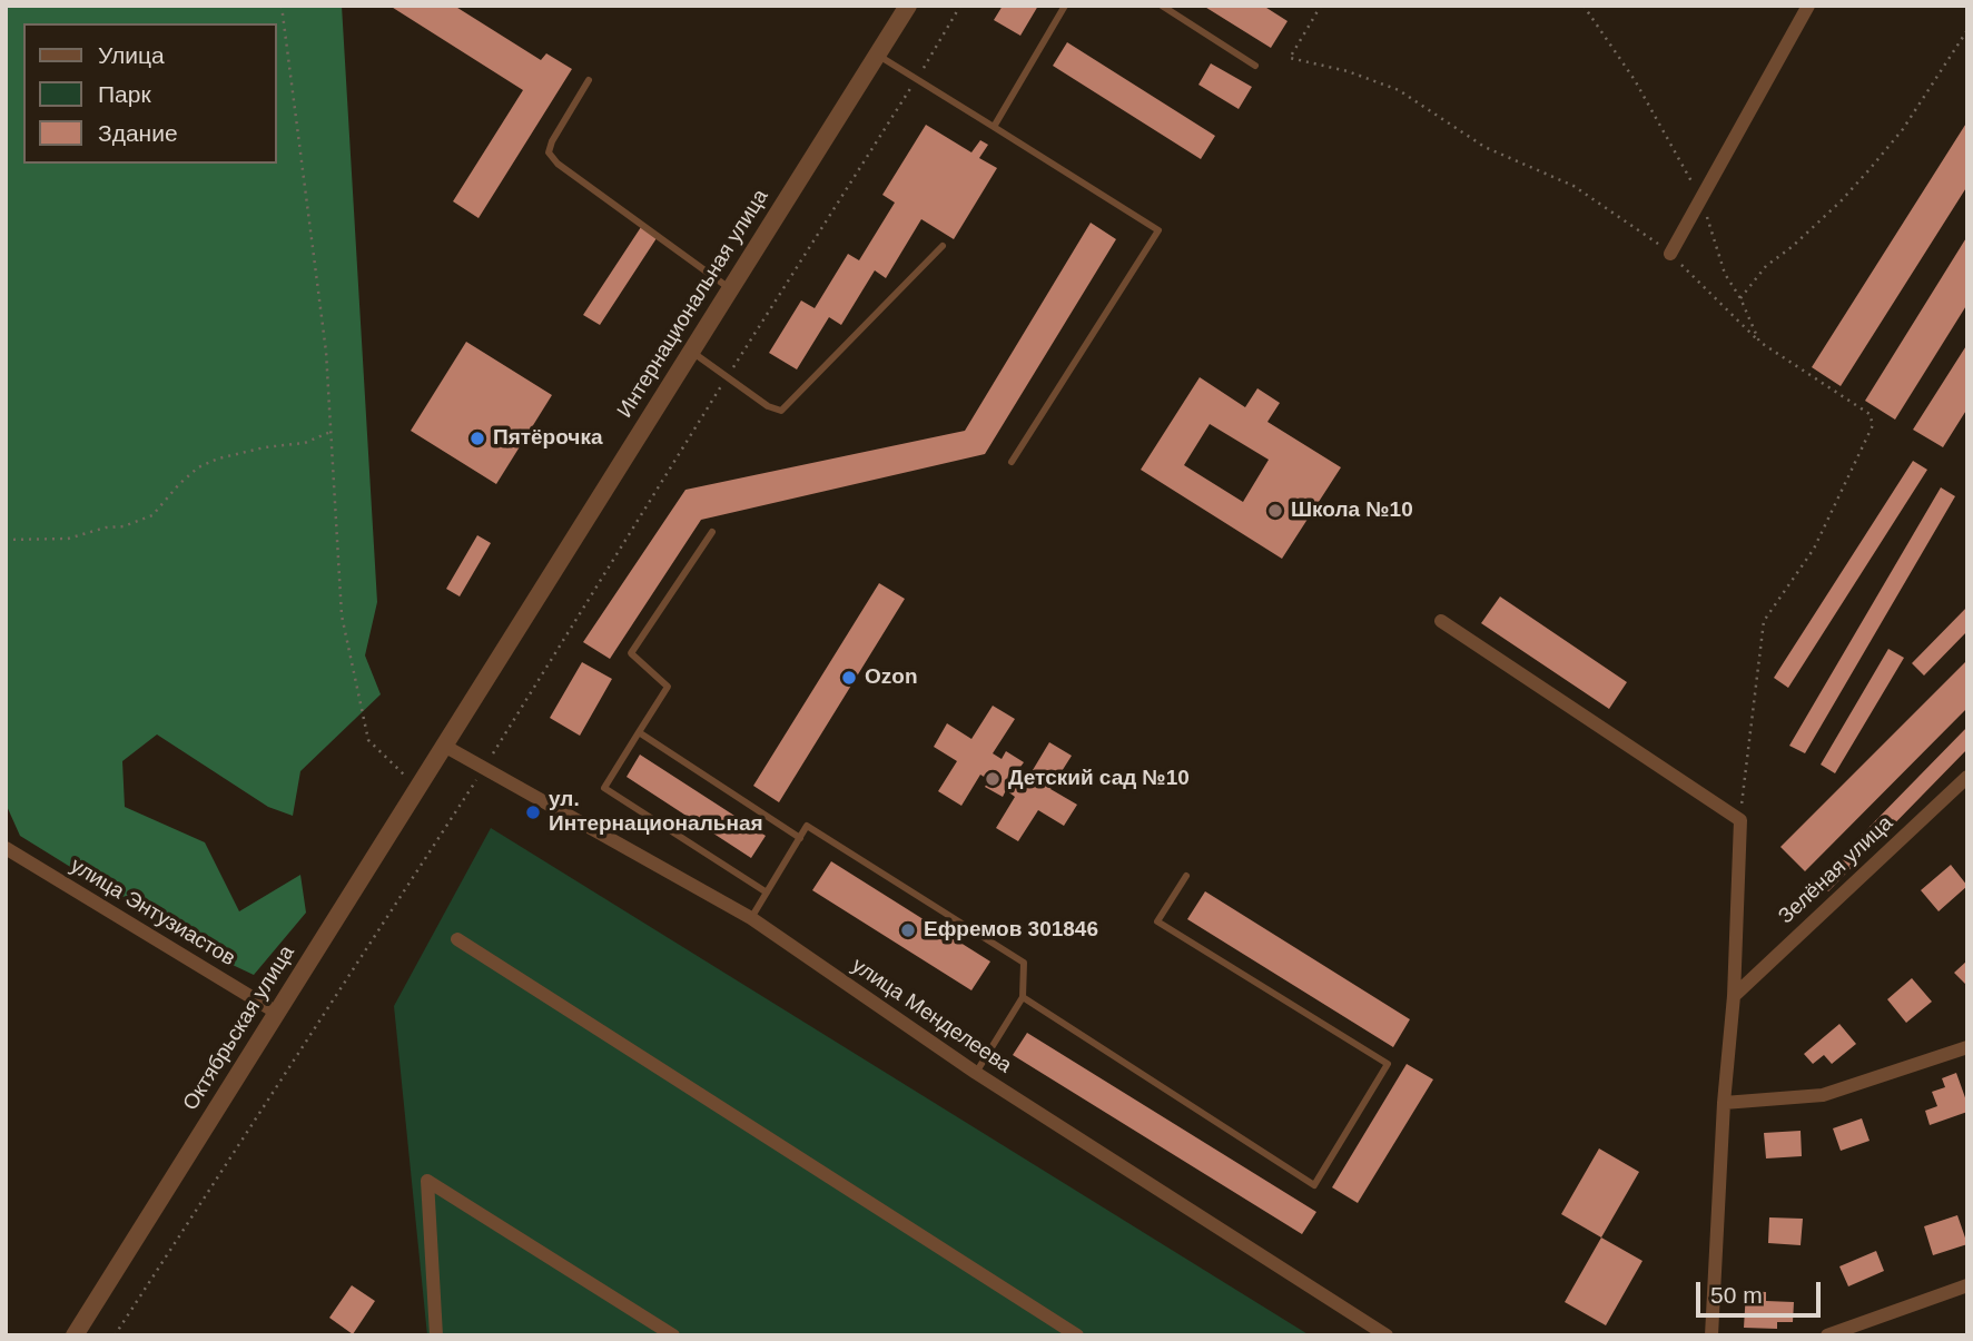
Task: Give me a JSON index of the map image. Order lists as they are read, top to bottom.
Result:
{
  "streets": {
    "street": [
      "Интернациональная улица",
      "Зелёная улица",
      "улица Энтузиастов",
      "улица Менделеева",
      "Октябрьская улица"
    ]
  },
  "crossings": [
    ["Интернациональная улица", "улица Менделеева"],
    ["Интернациональная улица", "Октябрьская улица"],
    ["улица Энтузиастов", "Октябрьская улица"],
    ["улица Менделеева", "Октябрьская улица"]
  ],
  "places": [
    "Пятёрочка",
    "Школа №10",
    "Ozon",
    "Детский сад №10",
    "ул. Интернациональная",
    "Ефремов 301846"
  ],
  "legend": ["Улица", "Парк", "Здание"],
  "scale_bar": "50 m"
}
